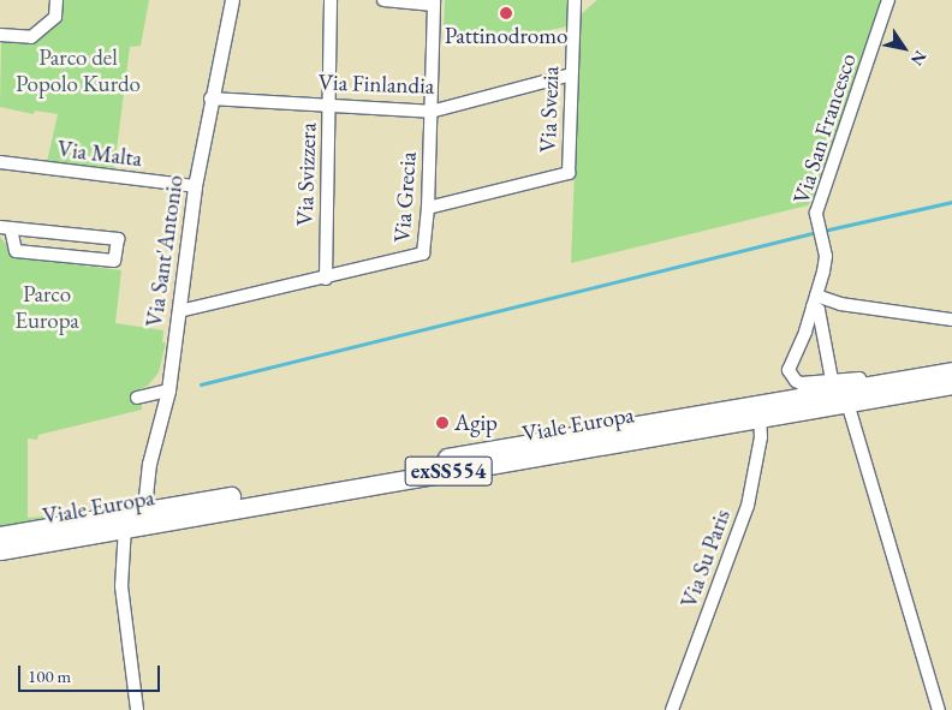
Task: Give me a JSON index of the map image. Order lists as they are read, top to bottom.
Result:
{
  "streets": {
    "main road": ["Viale Europa", "exSS554"],
    "street": [
      "Via Finlandia",
      "Via Svezia",
      "Via San Francesco",
      "Via Malta",
      "Via Svizzera",
      "Via Grecia",
      "Via Sant'Antonio",
      "Via Su Paris"
    ]
  },
  "crossings": [
    ["Via Finlandia", "Via Svezia"],
    ["Via Finlandia", "Via Svizzera"],
    ["Via Finlandia", "Via Grecia"],
    ["Via Finlandia", "Via Sant'Antonio"],
    ["Via Svezia", "Via Grecia"],
    ["Via San Francesco", "Viale Europa"],
    ["Via Malta", "Via Sant'Antonio"],
    ["Via Svizzera", "Via Grecia"],
    ["Via Grecia", "Via Sant'Antonio"],
    ["Via Sant'Antonio", "Viale Europa"],
    ["Viale Europa", "Via Su Paris"]
  ],
  "parks": ["Parco del Popolo Kurdo", "Parco Europa"],
  "places": ["Pattinodromo", "Agip"],
  "scale_bar": "100 m",
  "north": "bottom right"
}
